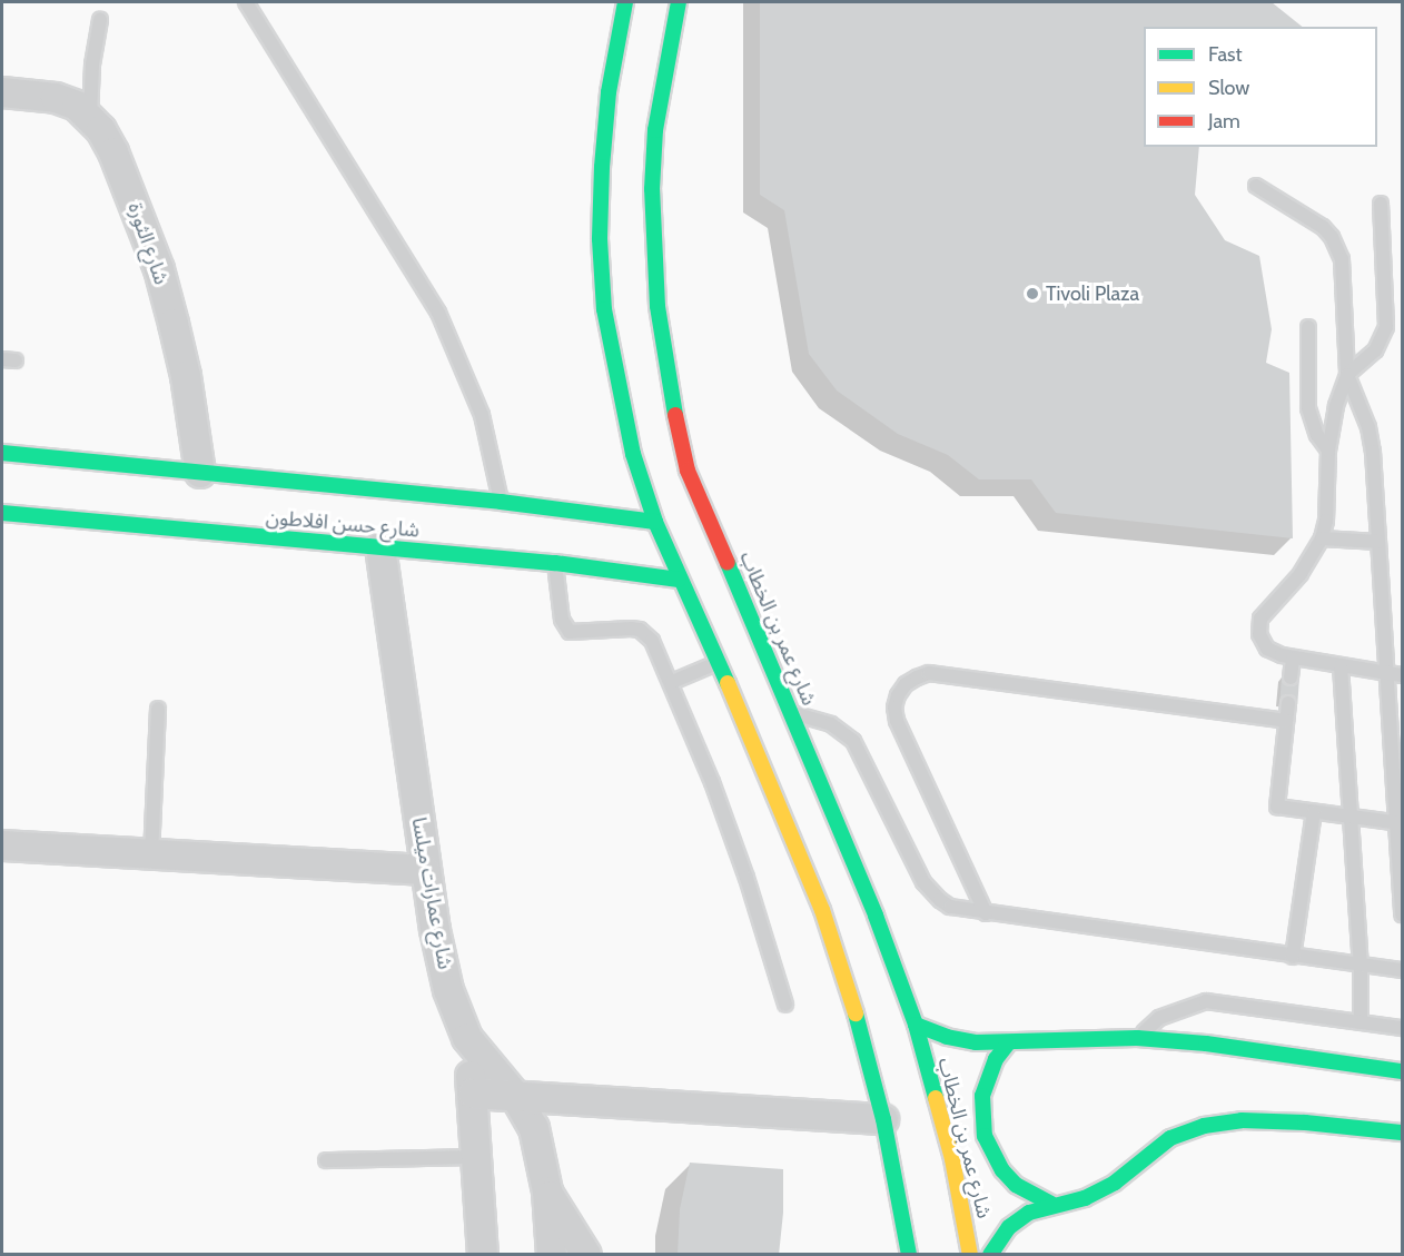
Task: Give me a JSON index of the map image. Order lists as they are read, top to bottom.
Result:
{
  "streets": {
    "street": [
      "شارع الثورة",
      "شارع حسن افلاطون",
      "شارع عمر بن الخطاب",
      "شارع عمارات ميلسا"
    ]
  },
  "crossings": [
    ["شارع الثورة", "شارع حسن افلاطون"],
    ["شارع حسن افلاطون", "شارع عمارات ميلسا"]
  ],
  "places": ["Tivoli Plaza"],
  "legend": ["Fast", "Slow", "Jam"]
}
